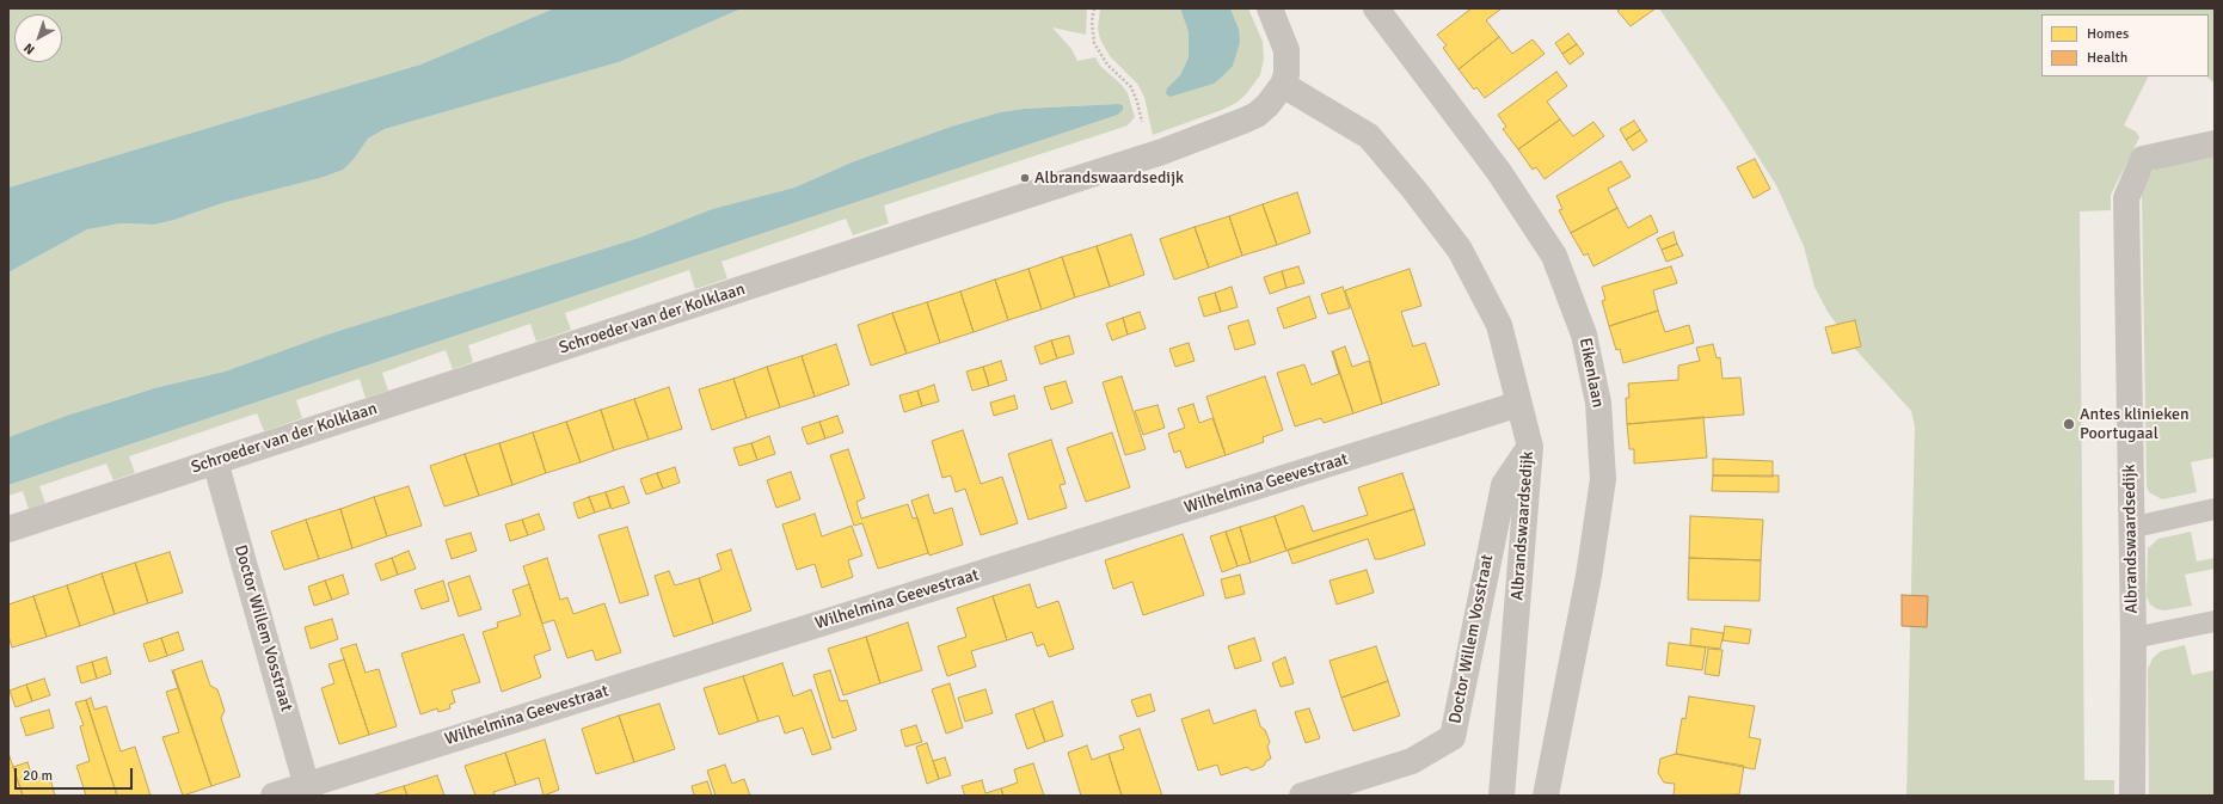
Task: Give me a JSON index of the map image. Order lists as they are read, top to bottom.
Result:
{
  "streets": {
    "street": [
      "Schroeder van der Kolklaan",
      "Eikenlaan",
      "Wilhelmina Geevestraat",
      "Albrandswaardsedijk",
      "Doctor Willem Vosstraat"
    ]
  },
  "crossings": [
    ["Schroeder van der Kolklaan", "Albrandswaardsedijk"],
    ["Schroeder van der Kolklaan", "Doctor Willem Vosstraat"],
    ["Wilhelmina Geevestraat", "Albrandswaardsedijk"],
    ["Wilhelmina Geevestraat", "Doctor Willem Vosstraat"],
    ["Albrandswaardsedijk", "Doctor Willem Vosstraat"]
  ],
  "places": ["Albrandswaardsedijk", "Antes klinieken Poortugaal"],
  "legend": ["Homes", "Health"],
  "scale_bar": "20 m",
  "north": "bottom left"
}
